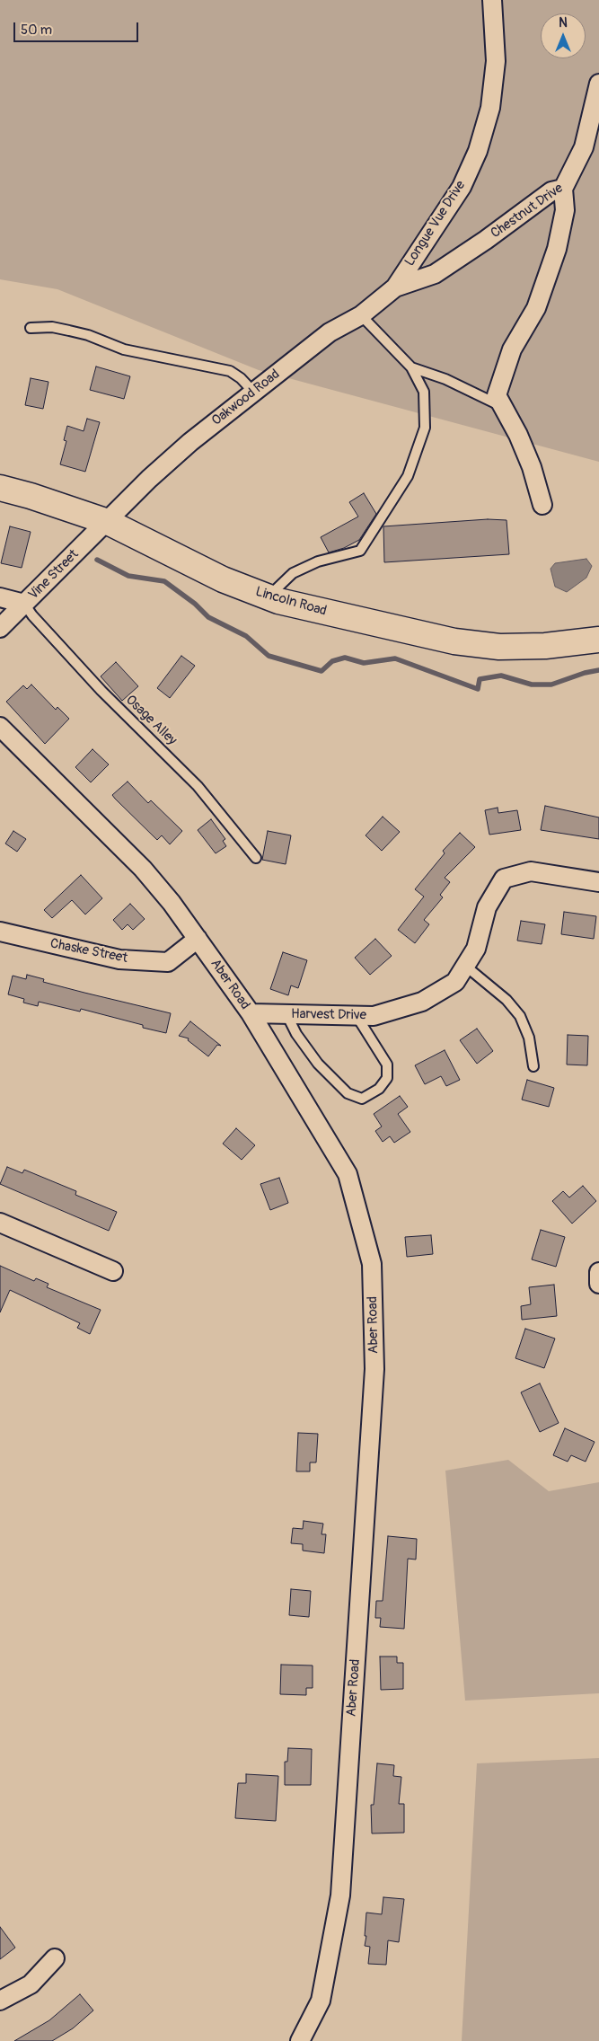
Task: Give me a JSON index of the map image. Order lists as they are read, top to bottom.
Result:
{
  "streets": {
    "street": [
      "Chestnut Drive",
      "Longue Vue Drive",
      "Oakwood Road",
      "Vine Street",
      "Lincoln Road",
      "Chaske Street",
      "Aber Road",
      "Harvest Drive"
    ],
    "lane": ["Osage Alley"]
  },
  "crossings": [
    ["Chestnut Drive", "Longue Vue Drive"],
    ["Chestnut Drive", "Oakwood Road"],
    ["Longue Vue Drive", "Oakwood Road"],
    ["Oakwood Road", "Vine Street"],
    ["Oakwood Road", "Lincoln Road"],
    ["Vine Street", "Lincoln Road"],
    ["Vine Street", "Osage Alley"],
    ["Chaske Street", "Aber Road"],
    ["Aber Road", "Harvest Drive"]
  ],
  "scale_bar": "50 m",
  "north": "top"
}
